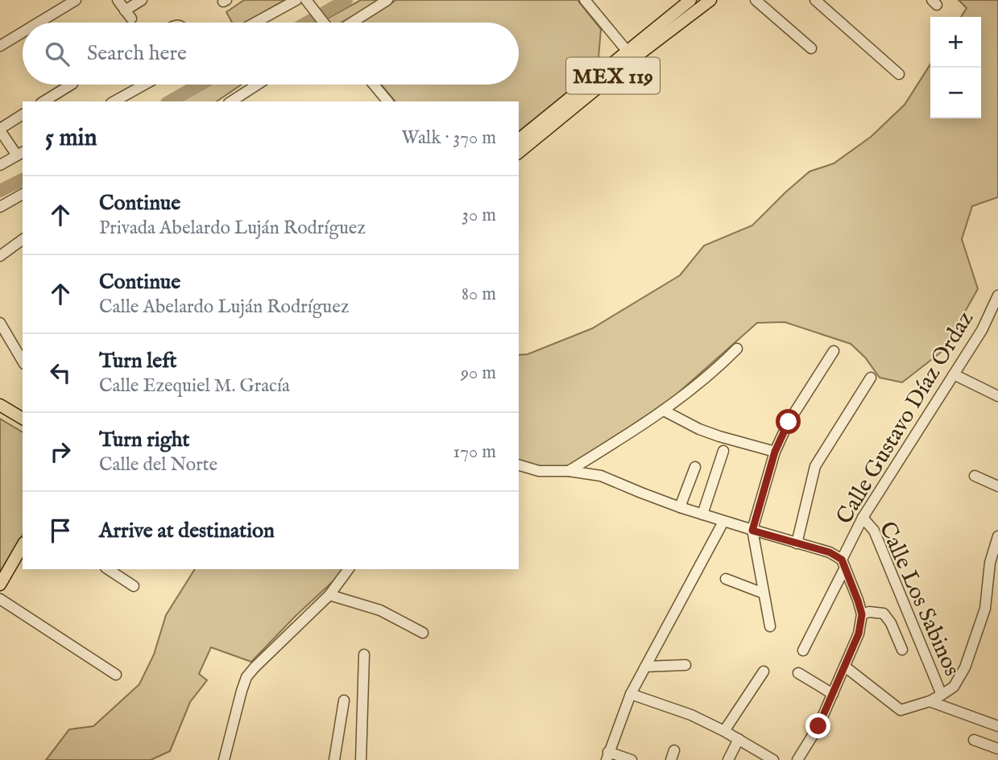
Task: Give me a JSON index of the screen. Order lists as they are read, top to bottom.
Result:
{
  "streets": {
    "main road": ["MEX 119"],
    "street": ["Calle Gustavo Díaz Ordaz", "Calle Los Sabinos"]
  },
  "crossings": [
    ["Calle Gustavo Díaz Ordaz", "Calle Los Sabinos"]
  ],
  "page": {
    "map_buttons": ["+", "−"],
    "search": "Search here",
    "heading": ["5 min", "Walk · 370 m"],
    "list": [
      ["Continue", "Privada Abelardo Luján Rodríguez", "30 m"],
      ["Continue", "Calle Abelardo Luján Rodríguez", "80 m"],
      ["Turn left", "Calle Ezequiel M. Gracía", "90 m"],
      ["Turn right", "Calle del Norte", "170 m"],
      "Arrive at destination"
    ]
  }
}
